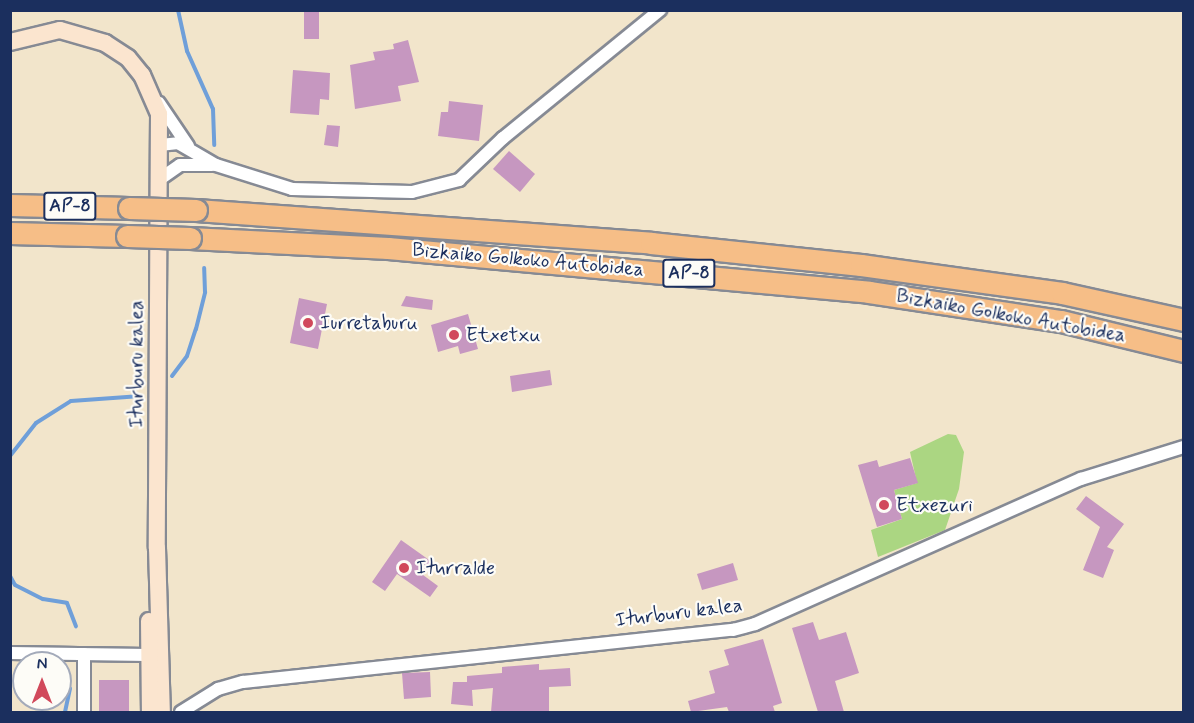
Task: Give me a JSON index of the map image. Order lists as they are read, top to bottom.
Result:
{
  "streets": {
    "highway": ["AP-8", "Bizkaiko Golkoko Autobidea"],
    "street": ["Iturburu kalea"]
  },
  "places": [
    "Iurretaburu",
    "Etxetxu",
    "Etxezuri",
    "Iturralde"
  ],
  "north": "top"
}
